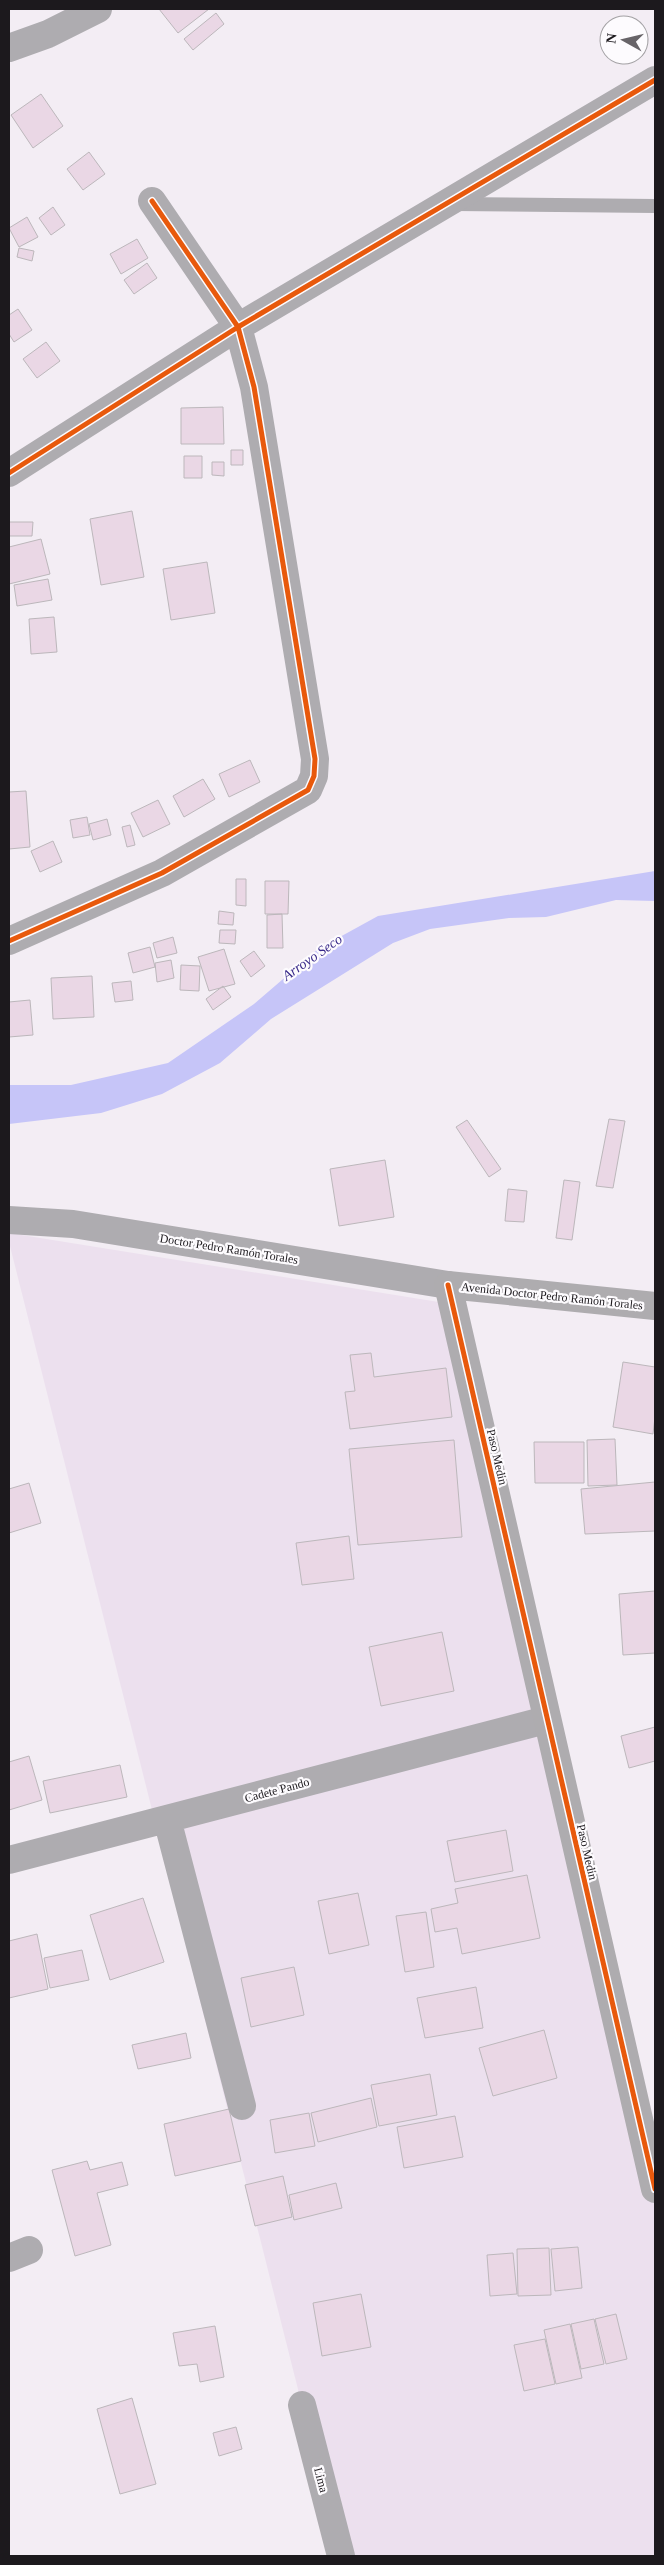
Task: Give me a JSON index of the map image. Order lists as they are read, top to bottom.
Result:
{
  "streets": {
    "street": [
      "Doctor Pedro Ramón Torales",
      "Avenida Doctor Pedro Ramón Torales",
      "Paso Medin",
      "Cadete Pando",
      "Lima"
    ]
  },
  "crossings": [
    ["Doctor Pedro Ramón Torales", "Avenida Doctor Pedro Ramón Torales"],
    ["Doctor Pedro Ramón Torales", "Paso Medin"],
    ["Avenida Doctor Pedro Ramón Torales", "Paso Medin"],
    ["Paso Medin", "Cadete Pando"]
  ],
  "water": ["Arroyo Seco"],
  "north": "left"
}
